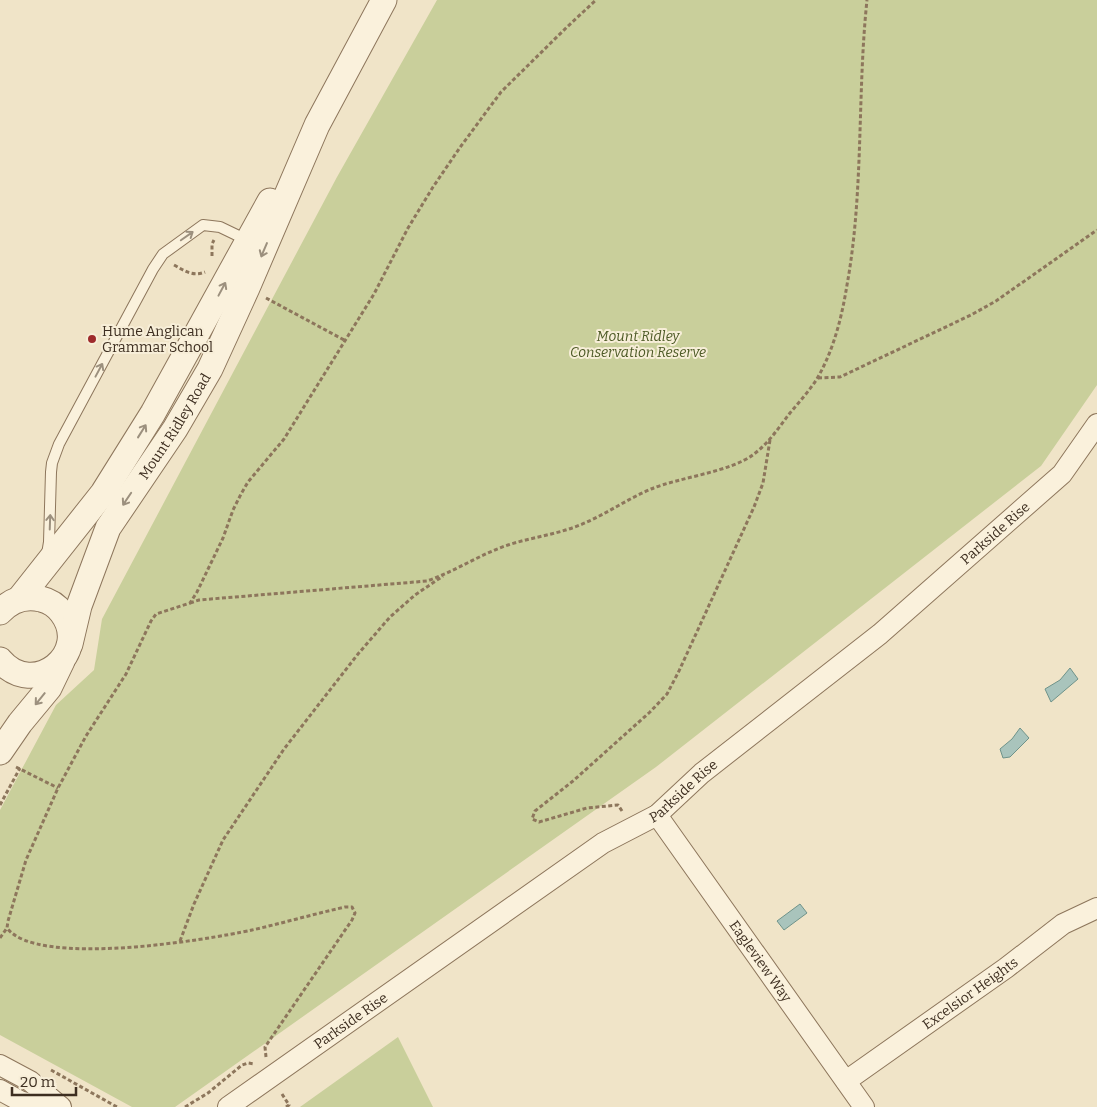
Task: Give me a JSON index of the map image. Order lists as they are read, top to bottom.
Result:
{
  "streets": {
    "street": [
      "Mount Ridley Road",
      "Parkside Rise",
      "Eagleview Way",
      "Excelsior Heights"
    ]
  },
  "crossings": [
    ["Parkside Rise", "Eagleview Way"],
    ["Eagleview Way", "Excelsior Heights"]
  ],
  "parks": ["Mount Ridley Conservation Reserve"],
  "places": ["Hume Anglican Grammar School"],
  "scale_bar": "20 m"
}
